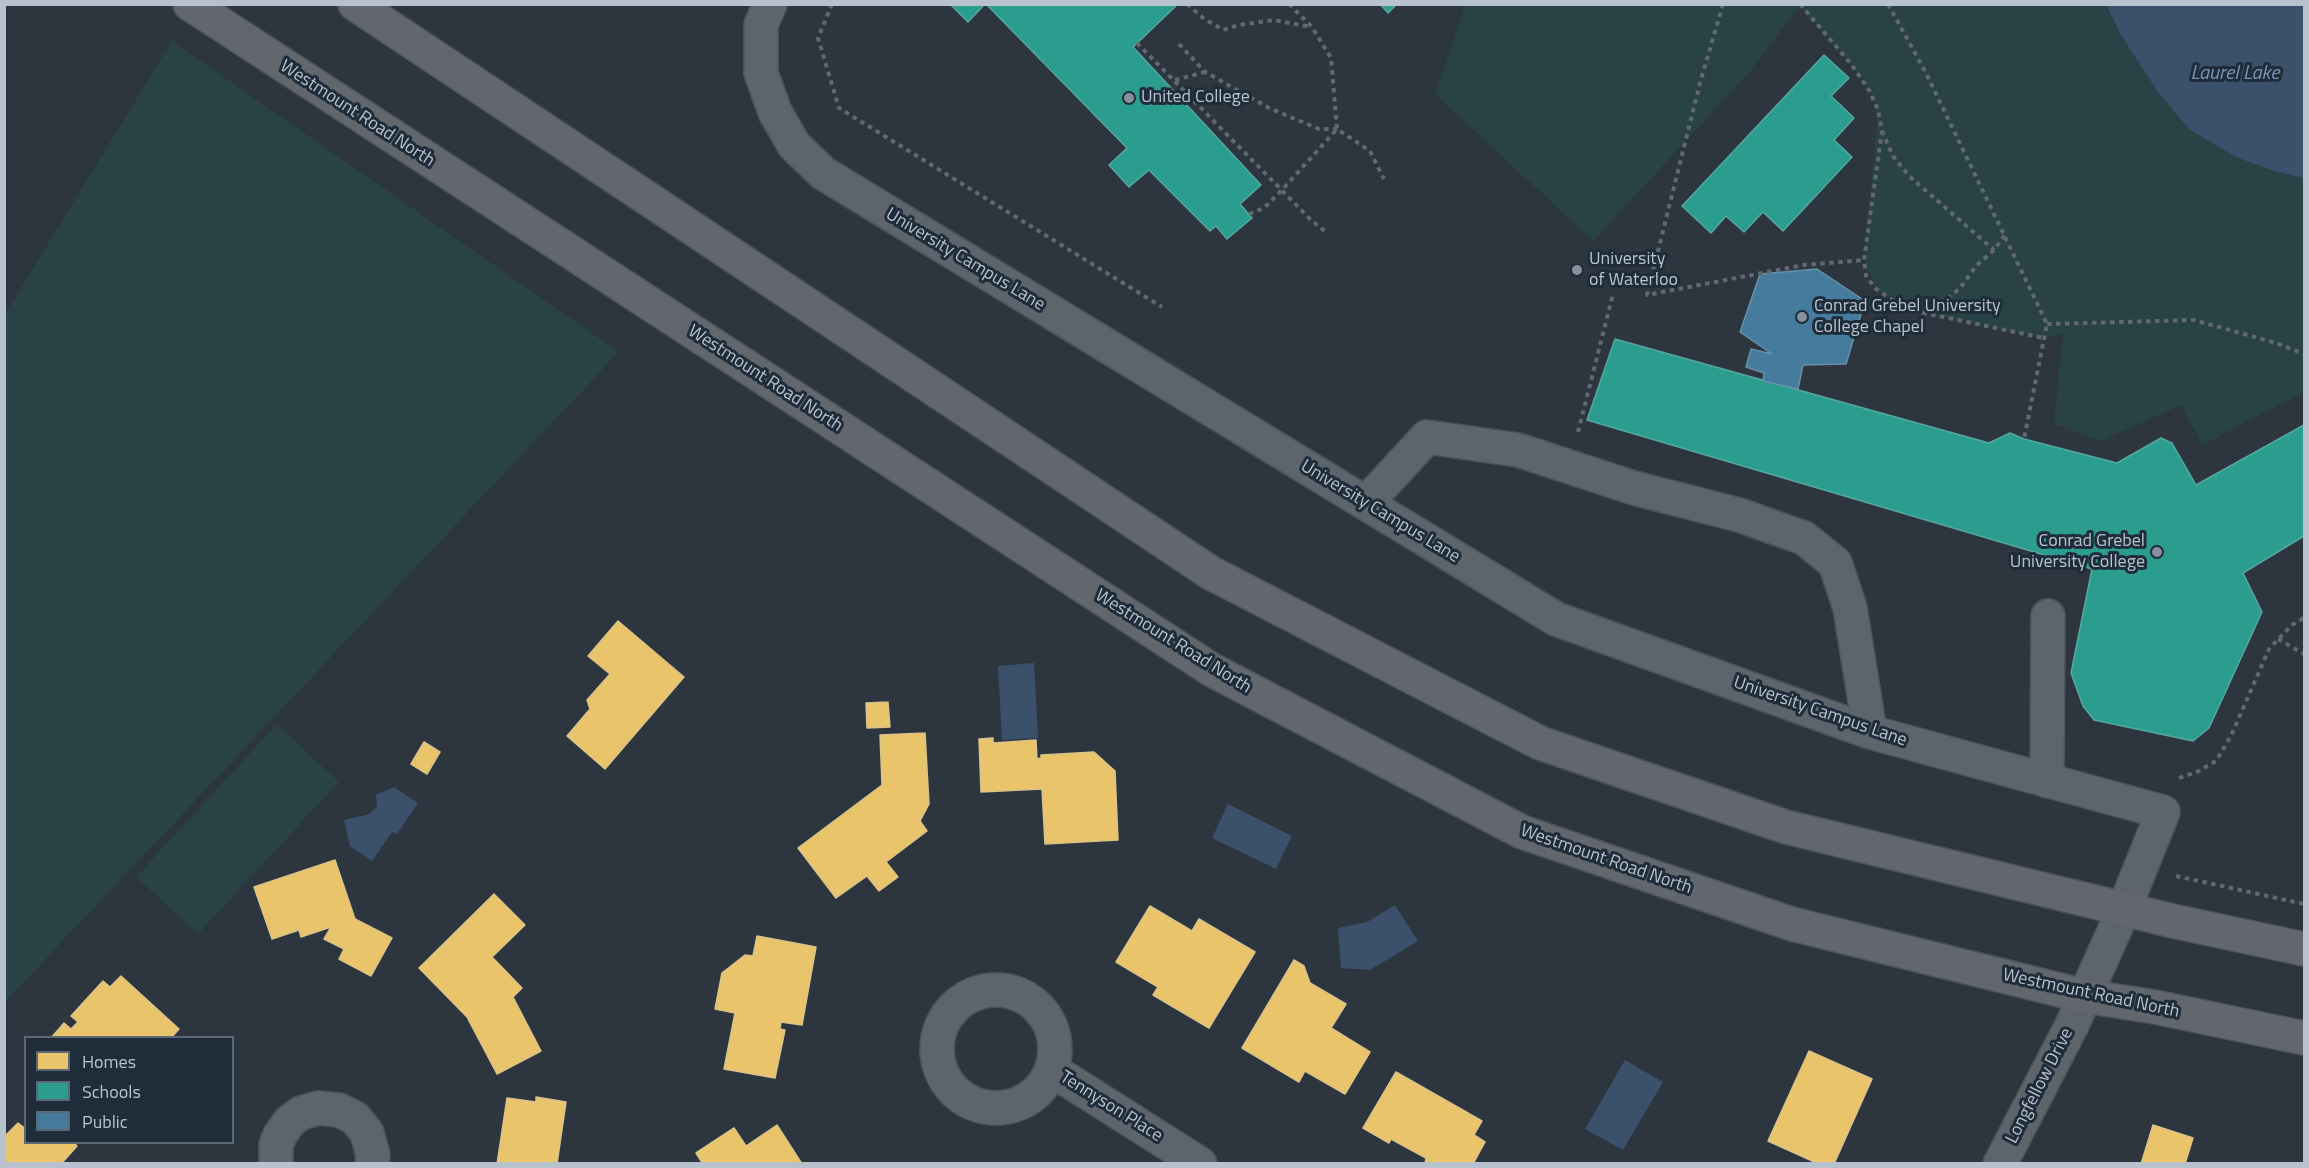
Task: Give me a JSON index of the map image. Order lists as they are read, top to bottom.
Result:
{
  "streets": {
    "main road": ["Westmount Road North"],
    "street": ["University Campus Lane", "Longfellow Drive", "Tennyson Place"]
  },
  "crossings": [
    ["Westmount Road North", "Longfellow Drive"],
    ["University Campus Lane", "Longfellow Drive"]
  ],
  "water": ["Laurel Lake"],
  "places": [
    "United College",
    "University of Waterloo",
    "Conrad Grebel University College Chapel",
    "Conrad Grebel University College"
  ],
  "legend": ["Homes", "Schools", "Public"]
}
